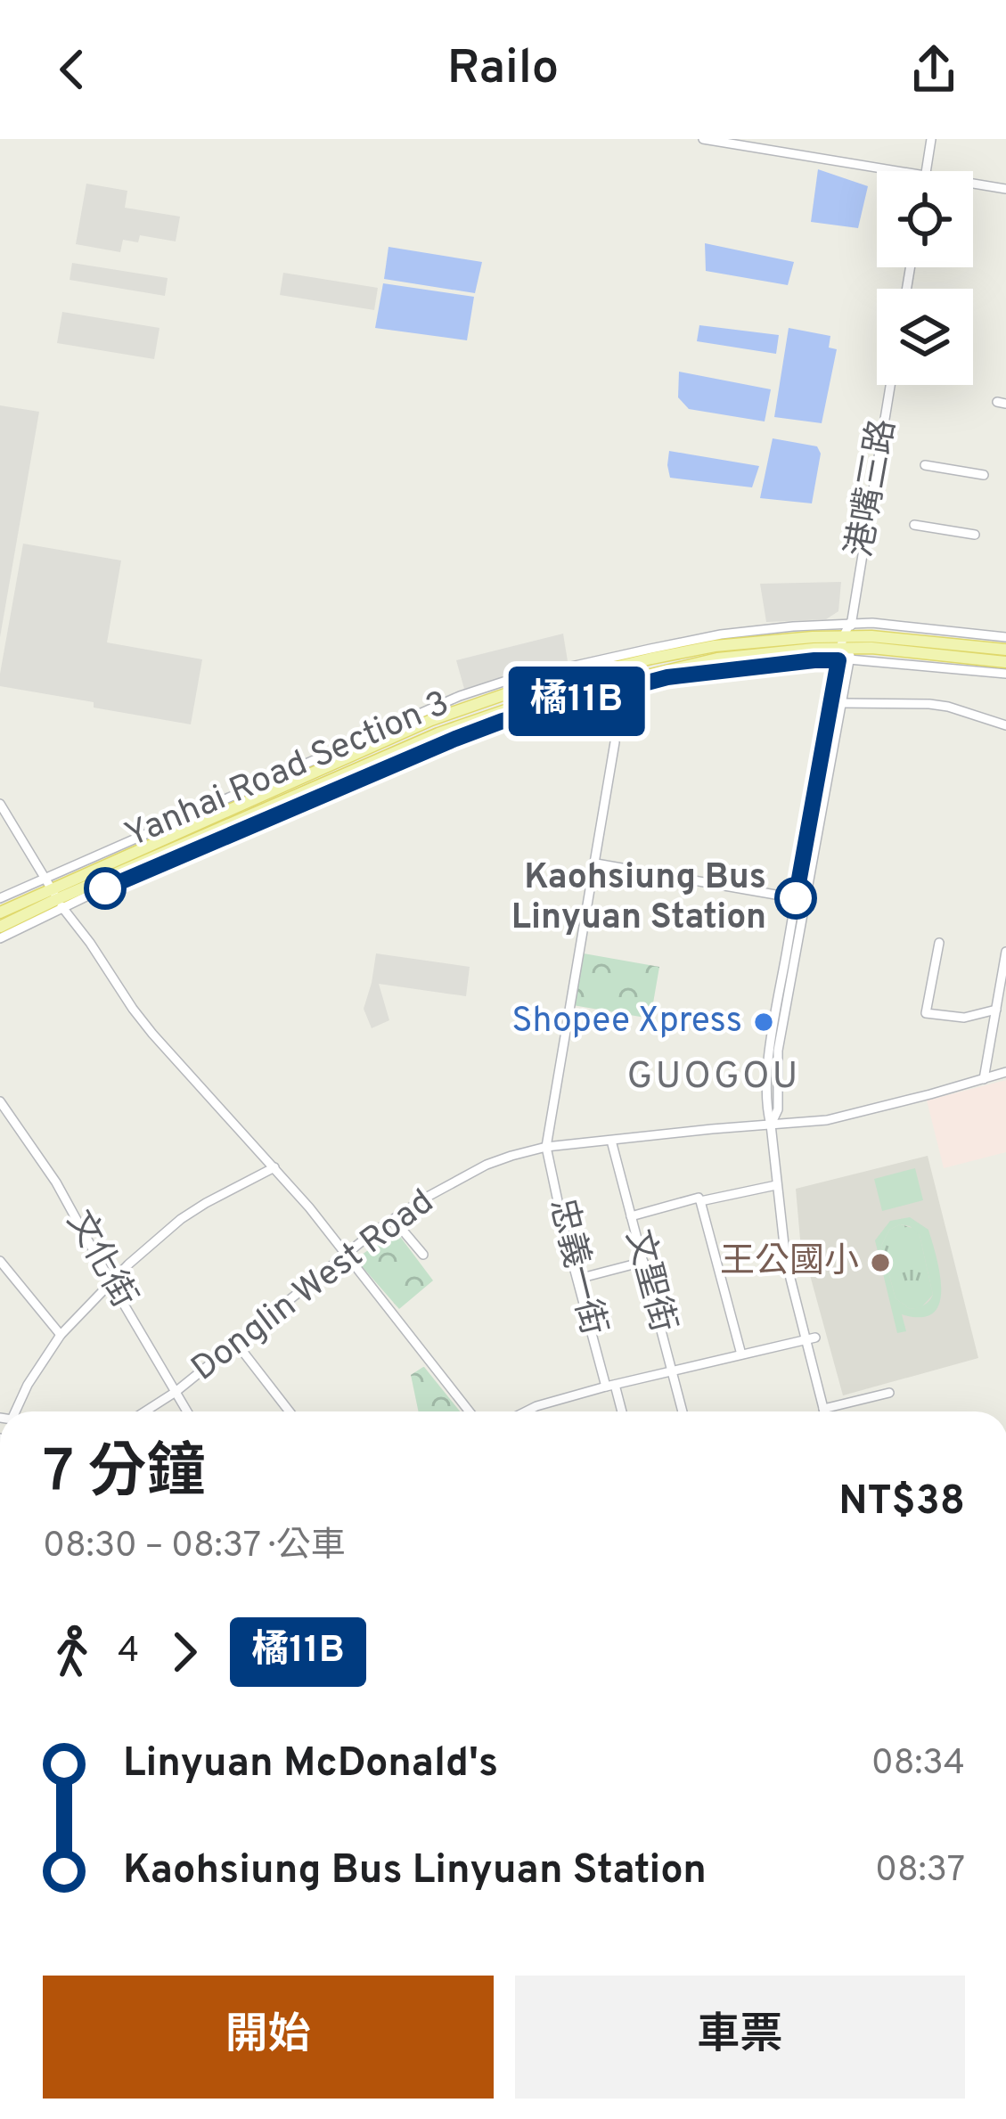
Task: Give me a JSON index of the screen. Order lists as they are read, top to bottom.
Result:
{
  "streets": {
    "main road": ["Yanhai Road Section 3"],
    "street": [
      "港嘴三路",
      "文化街",
      "忠義一街",
      "文聖街",
      "Donglin West Road"
    ]
  },
  "crossings": [
    ["港嘴三路", "Yanhai Road Section 3"],
    ["港嘴三路", "Donglin West Road"],
    ["文化街", "Donglin West Road"],
    ["忠義一街", "Donglin West Road"],
    ["文聖街", "Donglin West Road"]
  ],
  "districts": ["GUOGOU"],
  "places": ["Kaohsiung Bus Linyuan Station", "Shopee Xpress", "王公國小"],
  "lines": ["bus line 橘11B"],
  "page": {
    "header": "Railo",
    "on_map": "橘11B",
    "heading": ["7 分鐘", "08:30 – 08:37 · 公車", "NT$38"],
    "legs": ["4", "橘11B"],
    "list": [
      {
        "name": "Linyuan McDonald's",
        "value": "08:34"
      },
      {
        "name": "Kaohsiung Bus Linyuan Station",
        "value": "08:37"
      }
    ],
    "buttons": ["開始", "車票"]
  }
}
